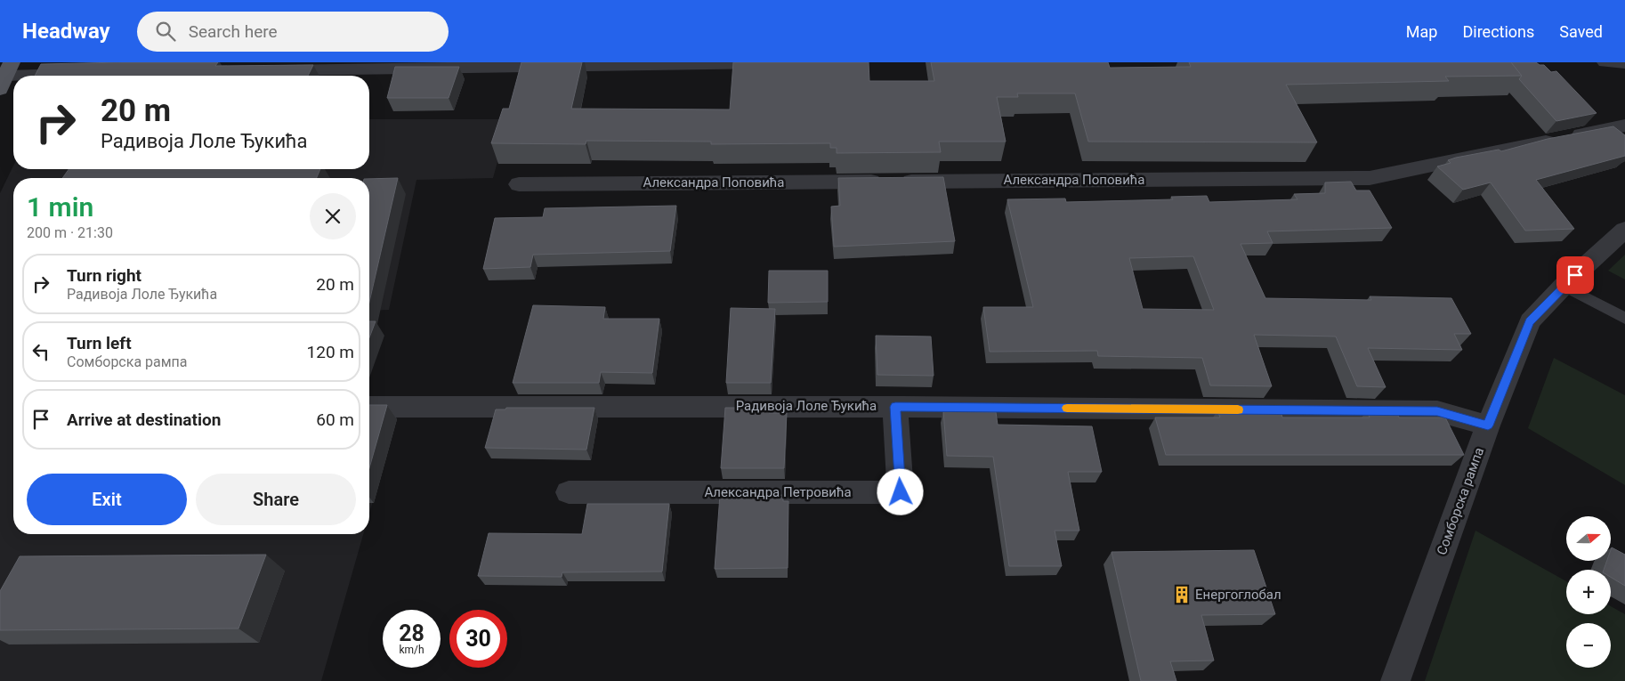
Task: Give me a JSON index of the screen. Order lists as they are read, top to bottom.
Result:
{
  "streets": {
    "street": [
      "Александра Поповића",
      "Радивоја Лоле Ђукића",
      "Александра Петровића",
      "Сомборска рампа"
    ]
  },
  "crossings": [
    ["Радивоја Лоле Ђукића", "Александра Петровића"],
    ["Радивоја Лоле Ђукића", "Сомборска рампа"]
  ],
  "places": {
    "building": ["Енергоглобал"]
  },
  "north": "right",
  "page": {
    "header": "Headway",
    "search": "Search here",
    "nav": ["Map", "Directions", "Saved"],
    "turn": ["20 m", "Радивоја Лоле Ђукића"],
    "heading": ["1 min", "200 m · 21:30"],
    "list": [
      {
        "name": "Turn right",
        "note": "Радивоја Лоле Ђукића",
        "value": "20 m"
      },
      {
        "name": "Turn left",
        "note": "Сомборска рампа",
        "value": "120 m"
      },
      {
        "name": "Arrive at destination",
        "value": "60 m"
      }
    ],
    "buttons": ["Exit", "Share"],
    "map_buttons": ["+", "−"],
    "speed": "28 km/h",
    "limit": "30"
  }
}
